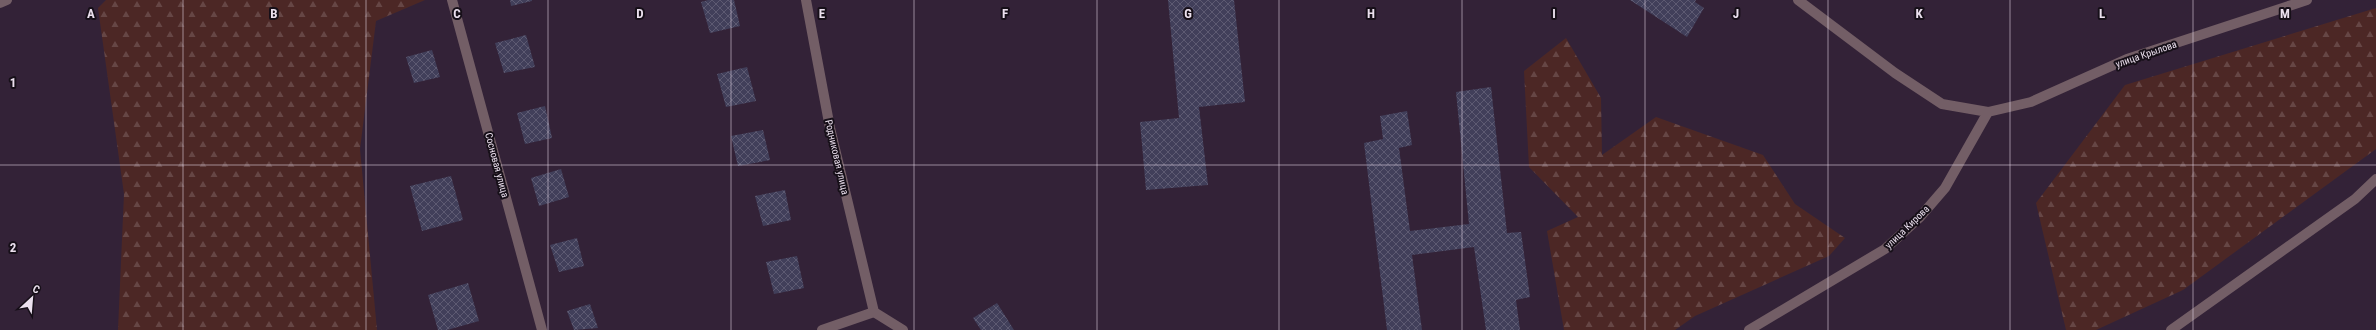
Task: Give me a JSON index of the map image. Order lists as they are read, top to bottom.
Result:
{
  "streets": {
    "street": [
      "улица Крылова",
      "Родниковая улица",
      "Сосновая улица",
      "улица Кирова"
    ]
  },
  "crossings": [
    ["улица Крылова", "улица Кирова"]
  ],
  "north": "top right",
  "grid": {
    "columns": [
      "A",
      "B",
      "C",
      "D",
      "E",
      "F",
      "G",
      "H",
      "I",
      "J",
      "K",
      "L",
      "M"
    ],
    "rows": ["1", "2"]
  }
}
